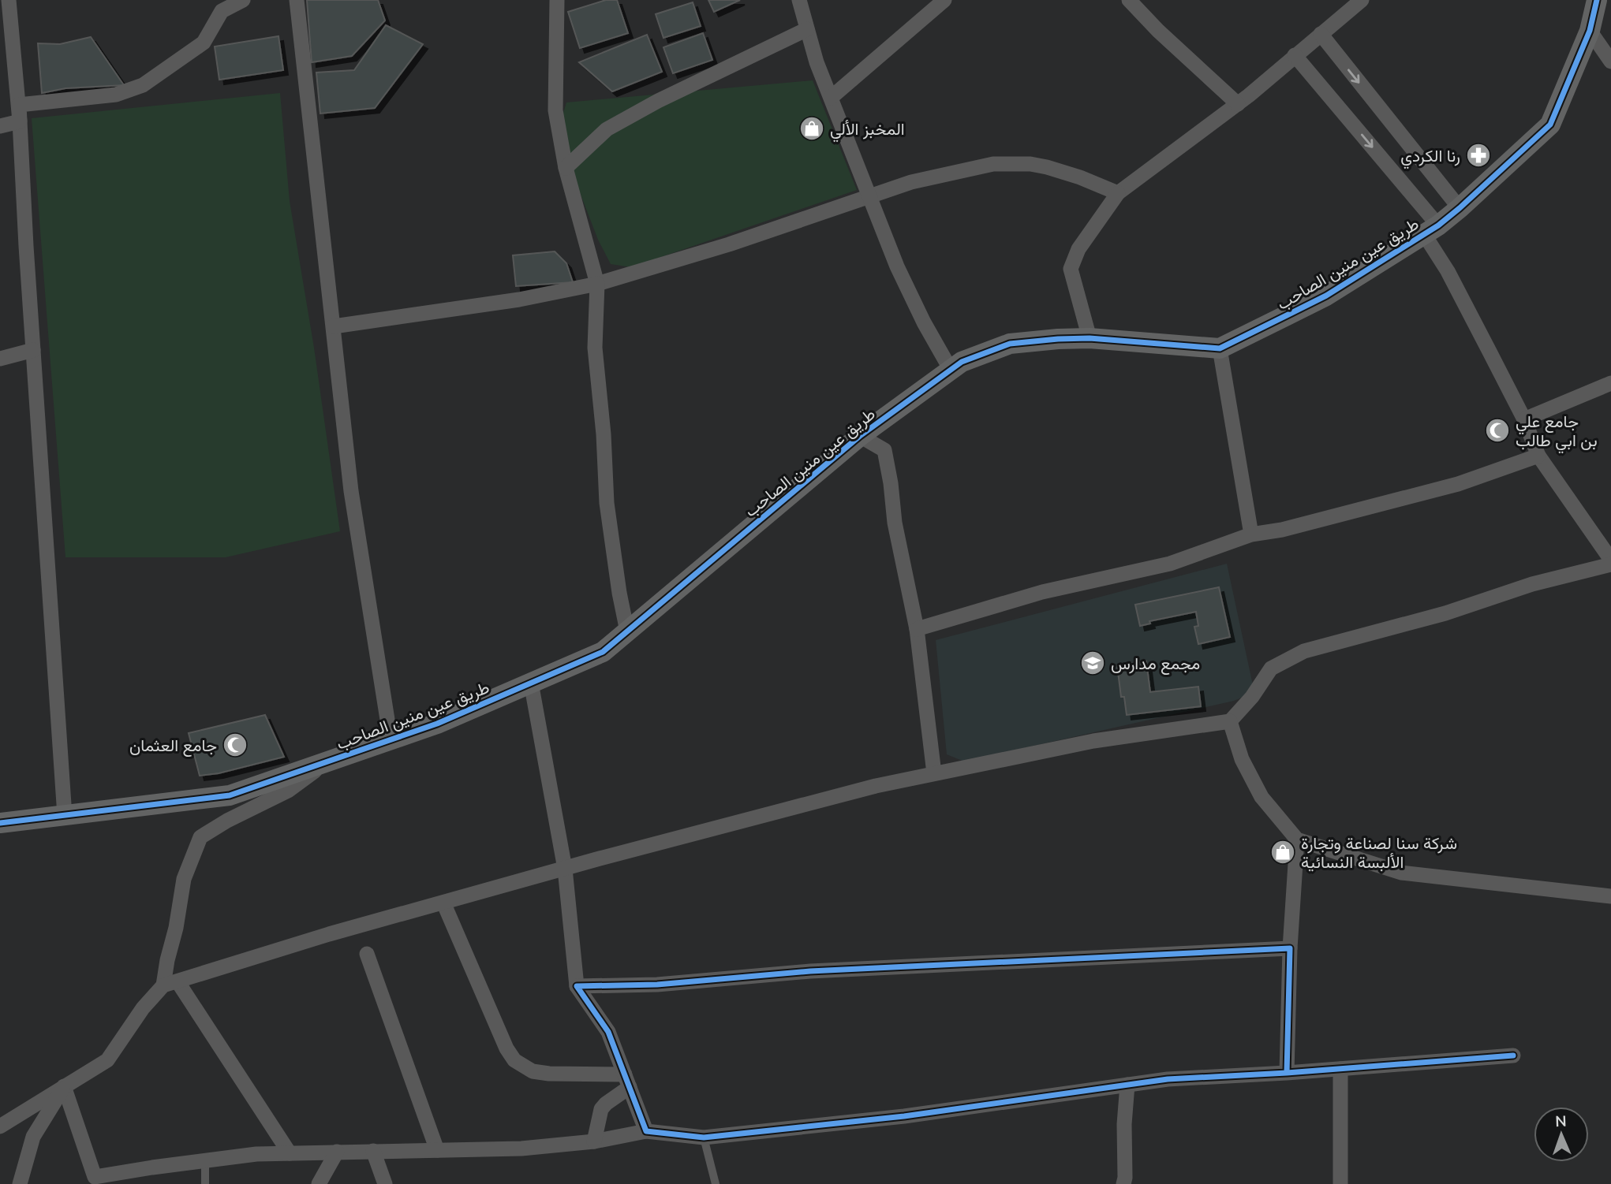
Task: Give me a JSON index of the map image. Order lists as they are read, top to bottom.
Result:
{
  "streets": {
    "main road": ["طريق عين منين الصاحب"]
  },
  "places": {
    "shop": ["المخبز الألي", "شركة سنا لصناعة وتجارة الألبسة النسائية"],
    "pharmacy": ["رنا الكردي"],
    "mosque": ["جامع علي بن ابي طالب", "جامع العثمان"],
    "school or university": ["مجمع مدارس"]
  },
  "north": "top"
}
